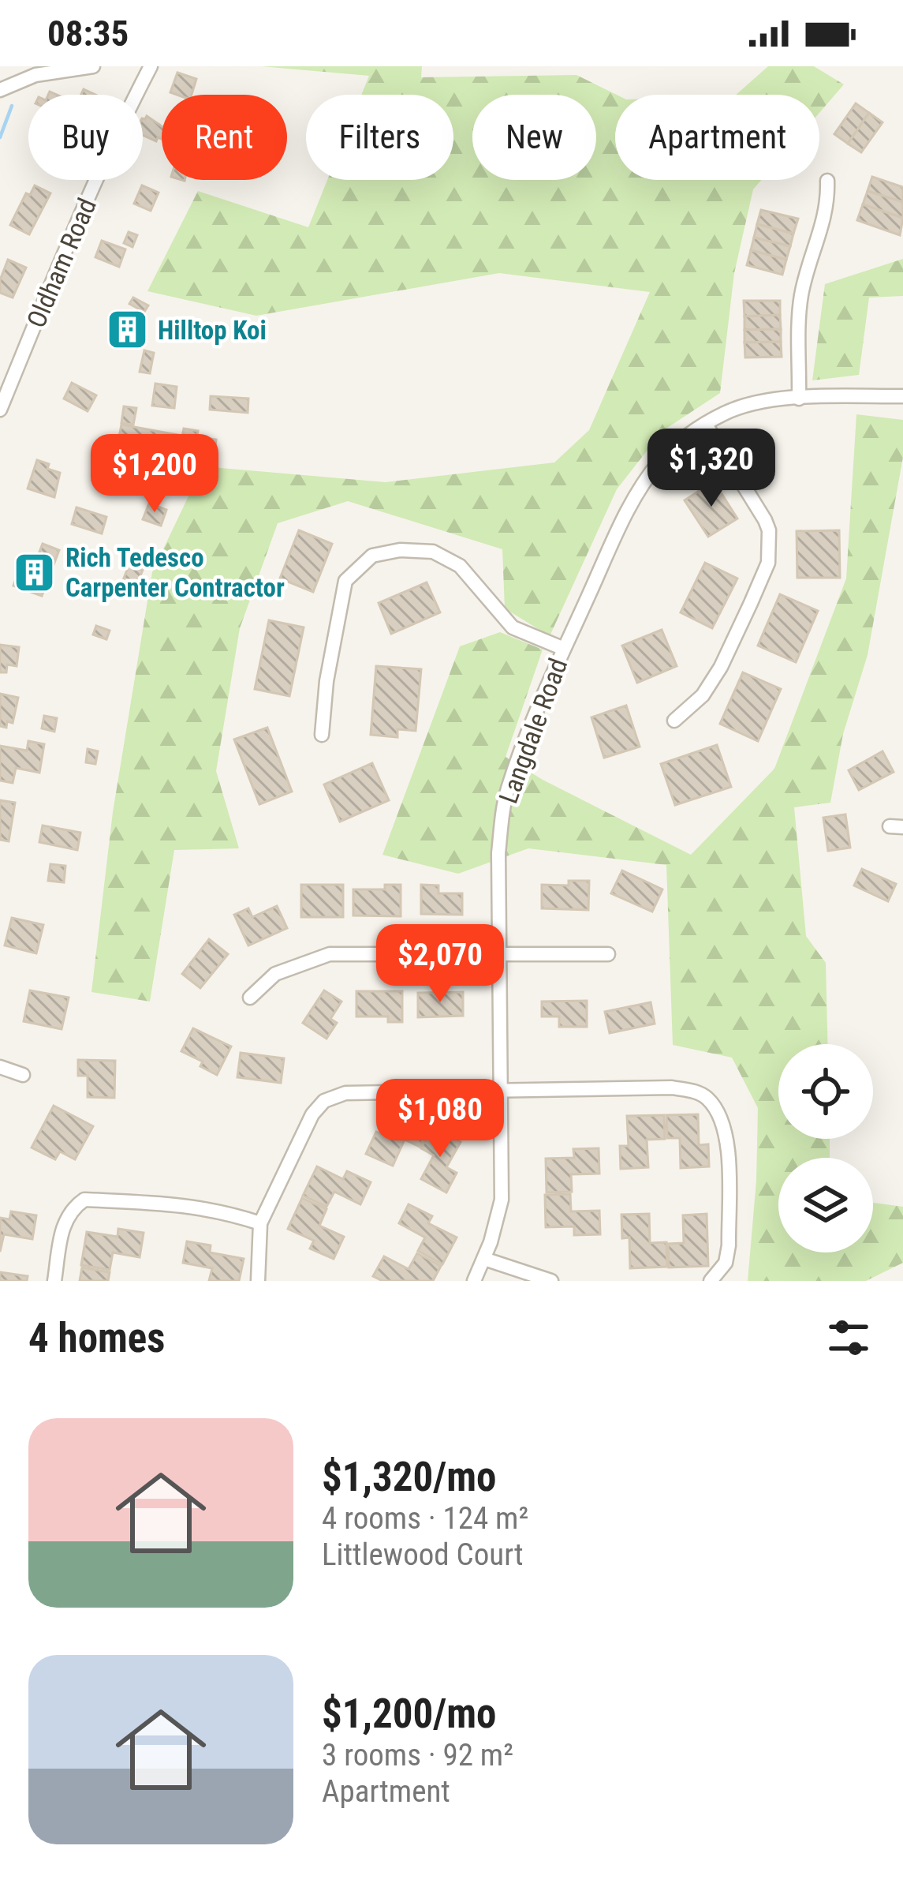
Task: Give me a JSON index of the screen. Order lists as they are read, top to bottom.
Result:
{
  "streets": {
    "street": ["Oldham Road", "Langdale Road"]
  },
  "places": {
    "building": ["Hilltop Koi", "Rich Tedesco Carpenter Contractor"]
  },
  "page": {
    "status": "08:35",
    "chip": [
      "Buy",
      "Rent",
      "Filters",
      "New",
      "Apartment"
    ],
    "price": [
      "$1,320",
      "$1,200",
      "$2,070",
      "$1,080"
    ],
    "heading": "4 homes",
    "list": [
      {
        "name": "$1,320/mo",
        "note": "4 rooms · 124 m² · Littlewood Court"
      },
      {
        "name": "$1,200/mo",
        "note": "3 rooms · 92 m² · Apartment"
      }
    ]
  }
}
